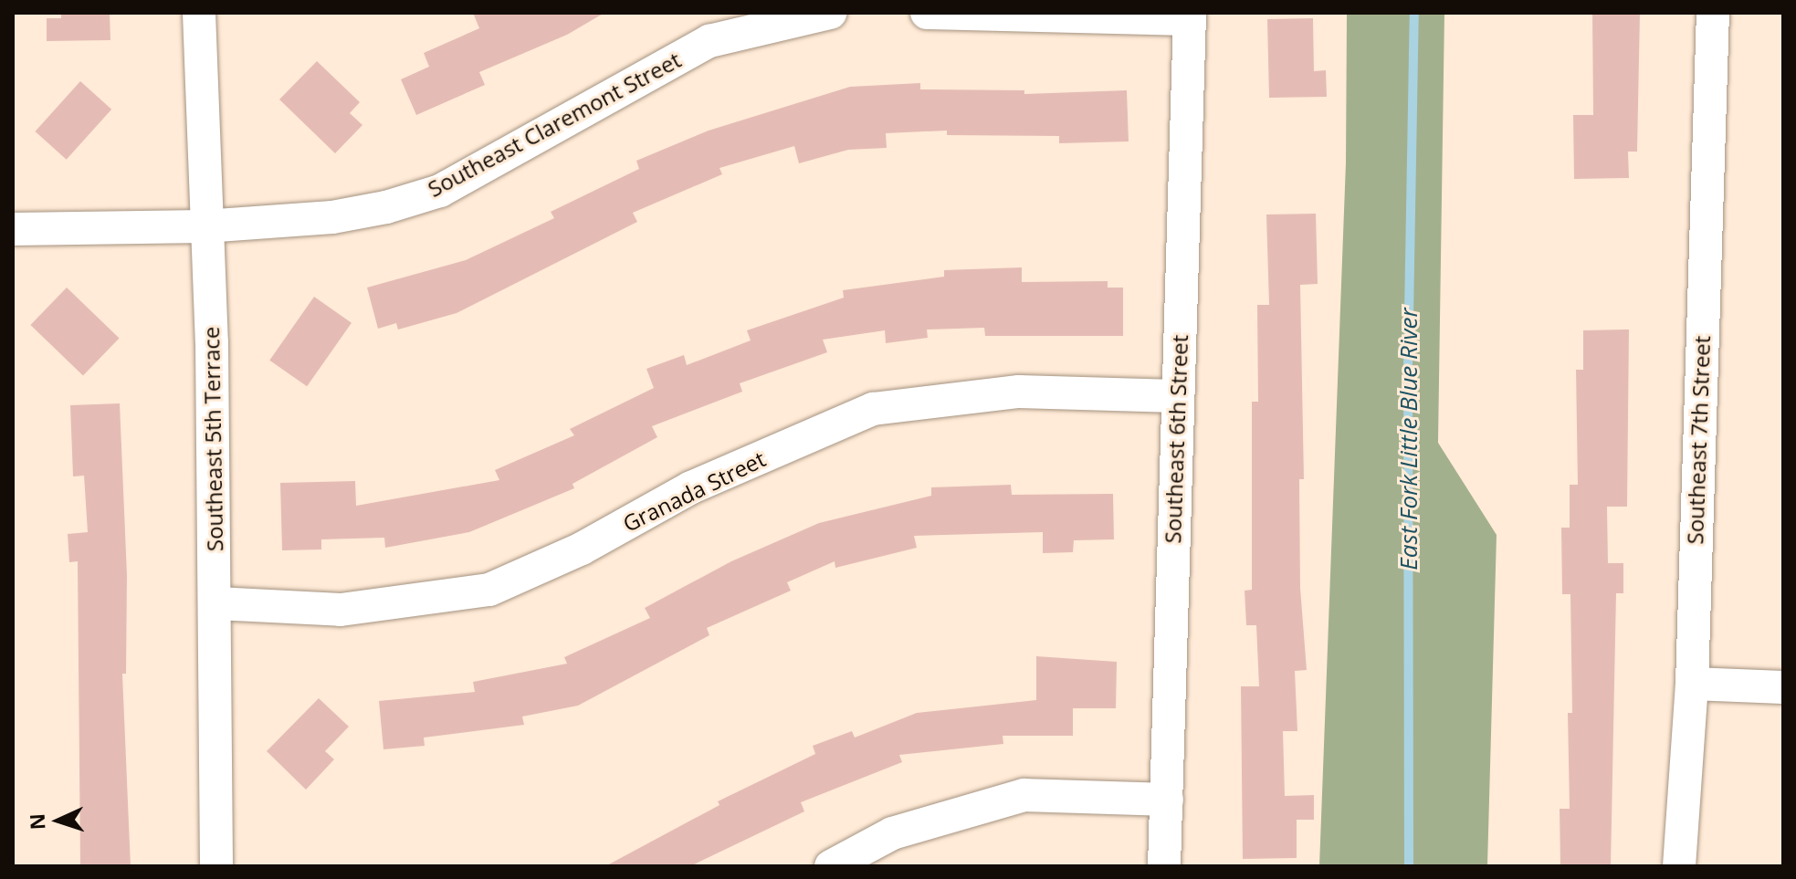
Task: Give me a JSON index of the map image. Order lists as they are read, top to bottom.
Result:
{
  "streets": {
    "street": [
      "Southeast Claremont Street",
      "Southeast 5th Terrace",
      "Southeast 6th Street",
      "Southeast 7th Street",
      "Granada Street"
    ]
  },
  "crossings": [
    ["Southeast Claremont Street", "Southeast 5th Terrace"],
    ["Southeast 5th Terrace", "Granada Street"],
    ["Southeast 6th Street", "Granada Street"]
  ],
  "water": ["East Fork Little Blue River"],
  "north": "left"
}
